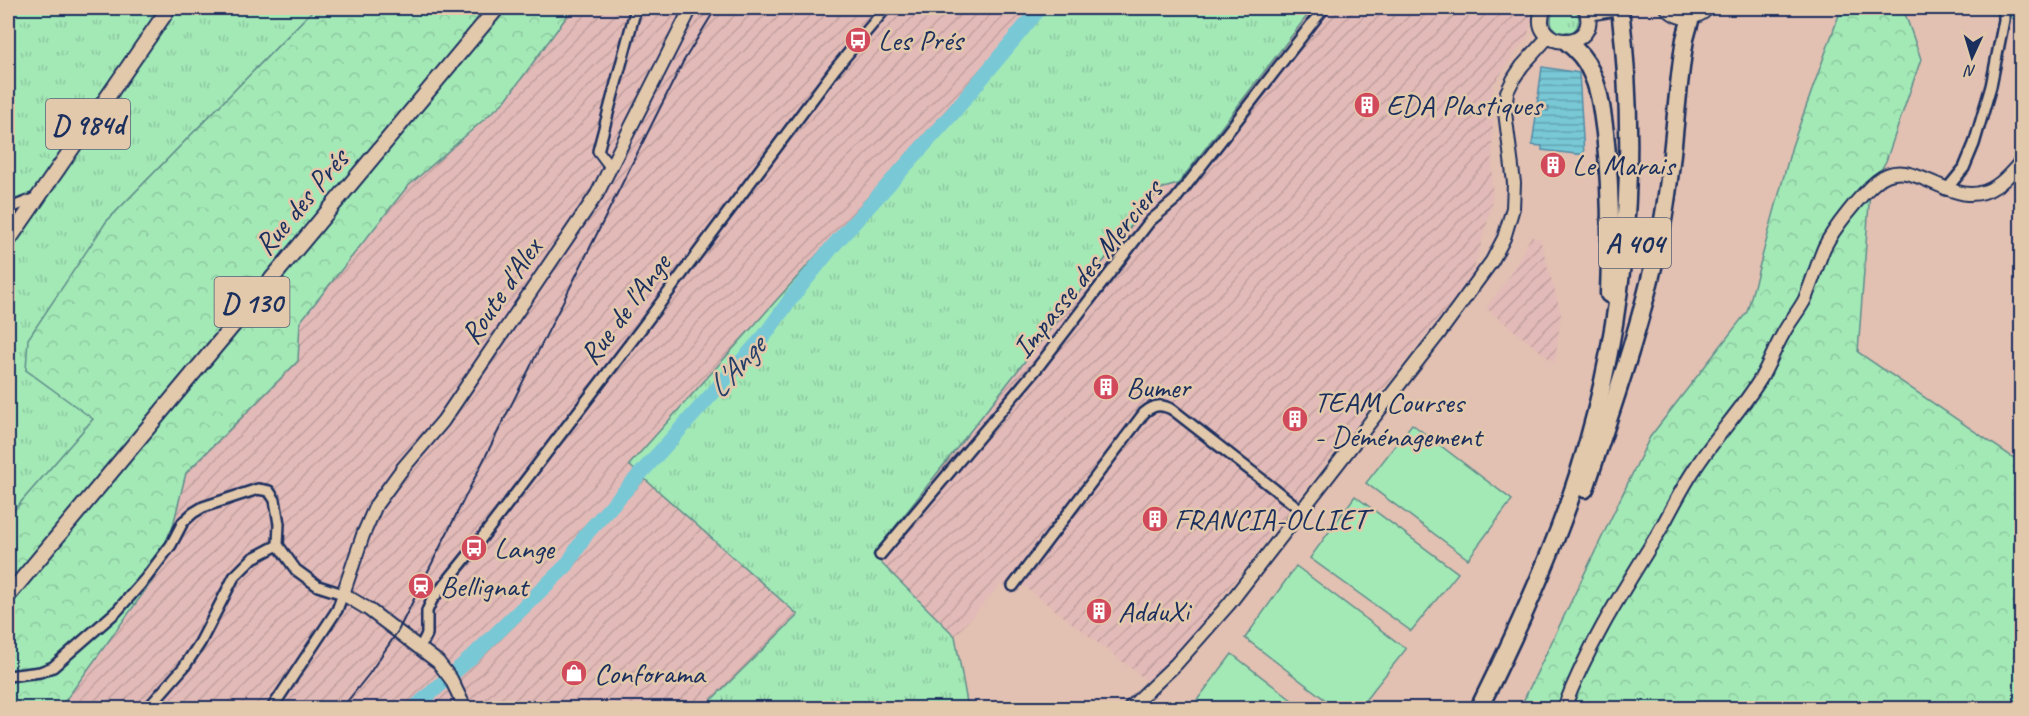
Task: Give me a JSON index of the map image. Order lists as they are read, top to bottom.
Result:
{
  "streets": {
    "highway": ["A 404"],
    "main road": ["D 984d", "Rue des Prés", "D 130"],
    "street": ["Impasse des Merciers", "Route d'Alex", "Rue de l'Ange"]
  },
  "water": ["L'Ange"],
  "places": {
    "bus stop": ["Les Prés", "Lange"],
    "building": [
      "EDA Plastiques",
      "Le Marais",
      "Bumer",
      "TEAM Courses - Déménagement",
      "FRANCIA-OLLIET",
      "AdduXi"
    ],
    "station": ["Bellignat"],
    "shop": ["Conforama"]
  },
  "north": "bottom"
}
